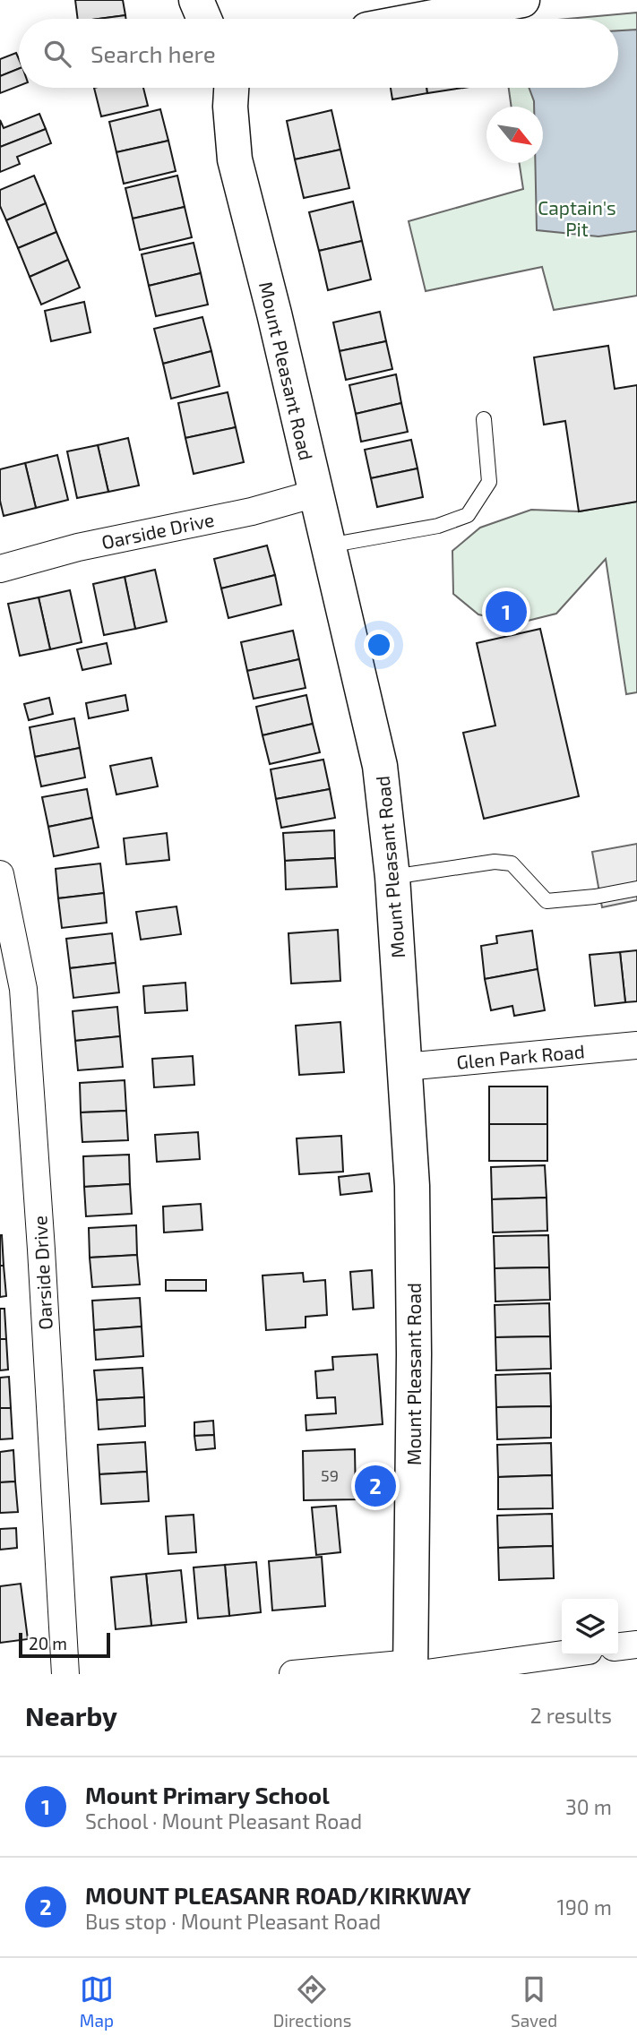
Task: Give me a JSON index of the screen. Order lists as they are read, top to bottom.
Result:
{
  "streets": {
    "street": ["Mount Pleasant Road", "Oarside Drive", "Glen Park Road"]
  },
  "crossings": [
    ["Mount Pleasant Road", "Oarside Drive"],
    ["Mount Pleasant Road", "Glen Park Road"]
  ],
  "parks": ["Captain's Pit"],
  "house_numbers": ["59"],
  "scale_bar": "20 m",
  "north": "bottom right",
  "page": {
    "search": "Search here",
    "pins": ["1", "2"],
    "scale": "20 m",
    "heading": ["Nearby", "2 results"],
    "list": [
      {
        "mark": "1",
        "name": "Mount Primary School",
        "note": "School · Mount Pleasant Road",
        "value": "30 m"
      },
      {
        "mark": "2",
        "name": "MOUNT PLEASANR ROAD/KIRKWAY",
        "note": "Bus stop · Mount Pleasant Road",
        "value": "190 m"
      }
    ],
    "nav": ["Map", "Directions", "Saved"]
  }
}
